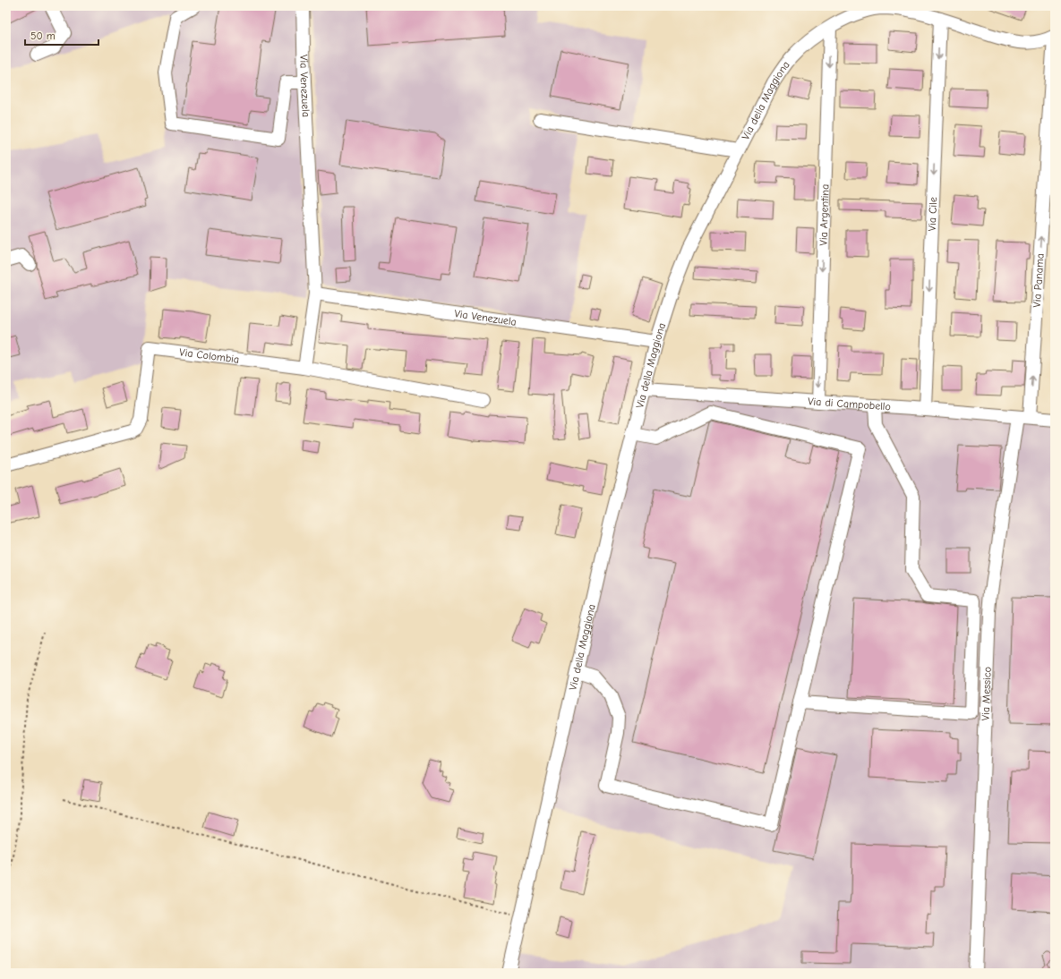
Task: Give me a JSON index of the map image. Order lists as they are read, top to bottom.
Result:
{
  "streets": {
    "street": [
      "Via Venezuela",
      "Via della Maggiona",
      "Via Cile",
      "Via Argentina",
      "Via Panama",
      "Via Colombia",
      "Via di Campobello",
      "Via Messico"
    ]
  },
  "crossings": [
    ["Via Venezuela", "Via della Maggiona"],
    ["Via Venezuela", "Via Colombia"],
    ["Via della Maggiona", "Via Cile"],
    ["Via della Maggiona", "Via Argentina"],
    ["Via della Maggiona", "Via Panama"],
    ["Via della Maggiona", "Via di Campobello"],
    ["Via Cile", "Via di Campobello"],
    ["Via Argentina", "Via di Campobello"],
    ["Via Panama", "Via di Campobello"],
    ["Via di Campobello", "Via Messico"]
  ],
  "one_way": ["Via Cile", "Via Argentina", "Via Panama"],
  "scale_bar": "50 m"
}
